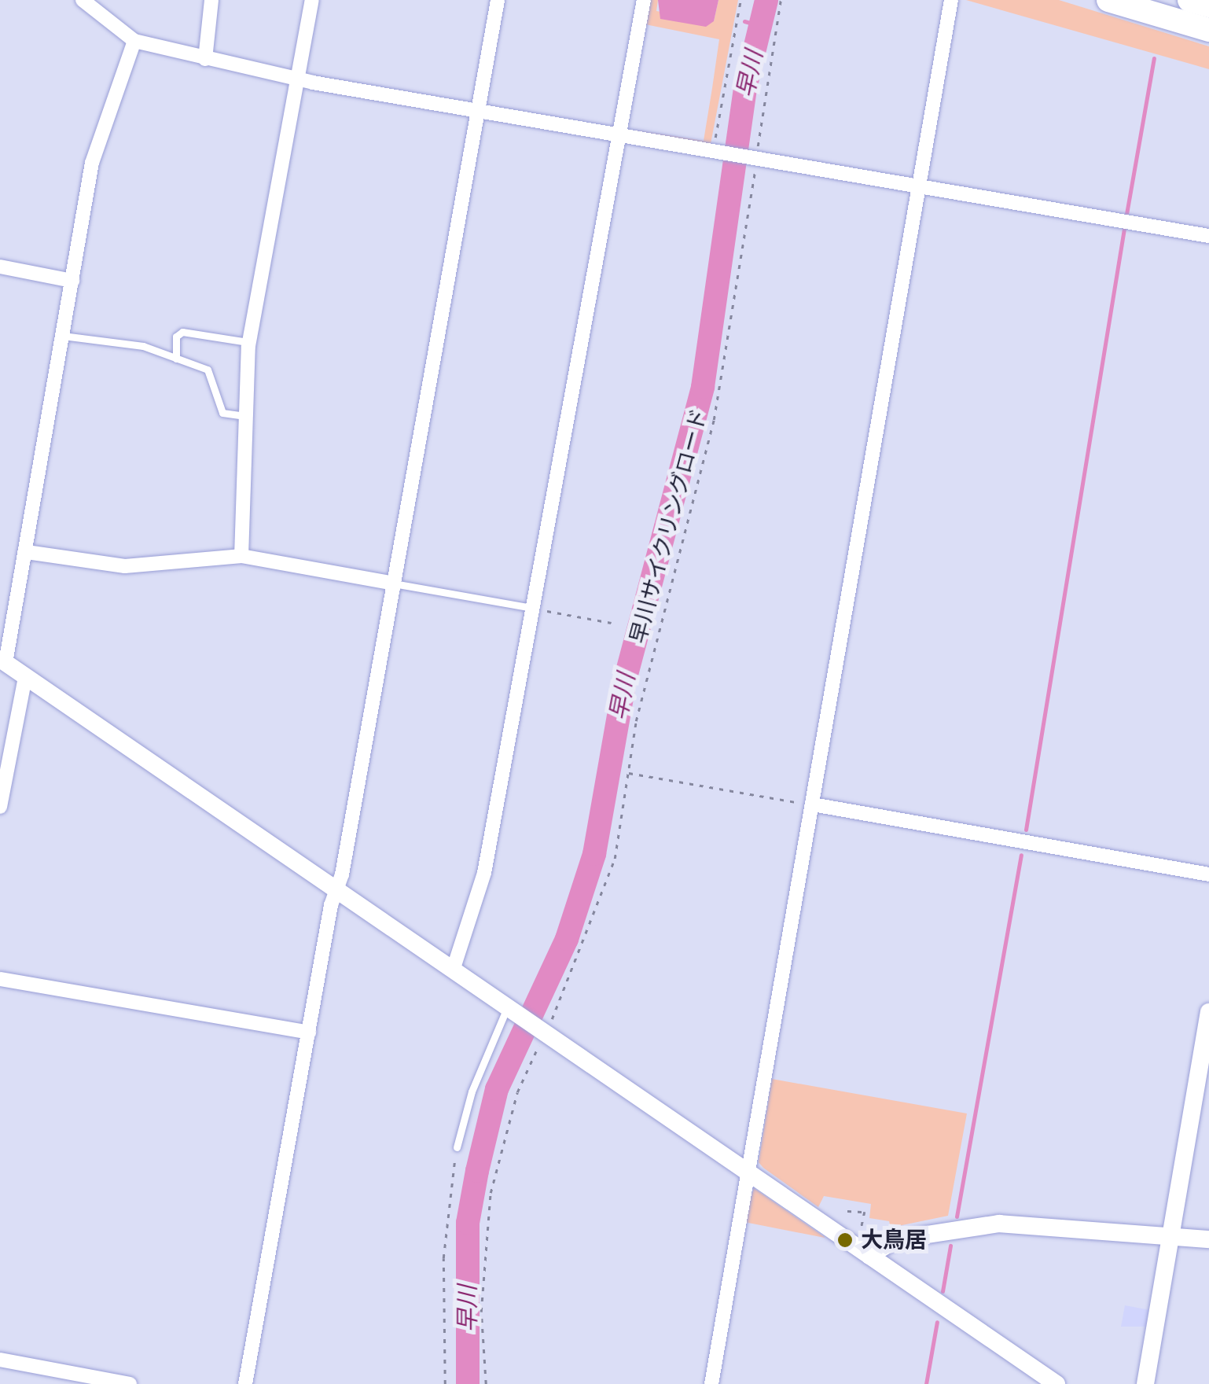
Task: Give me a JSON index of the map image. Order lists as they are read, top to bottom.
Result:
{
  "streets": {
    "path": ["早川サイクリングロード"]
  },
  "water": ["早川"],
  "places": ["大鳥居"]
}
